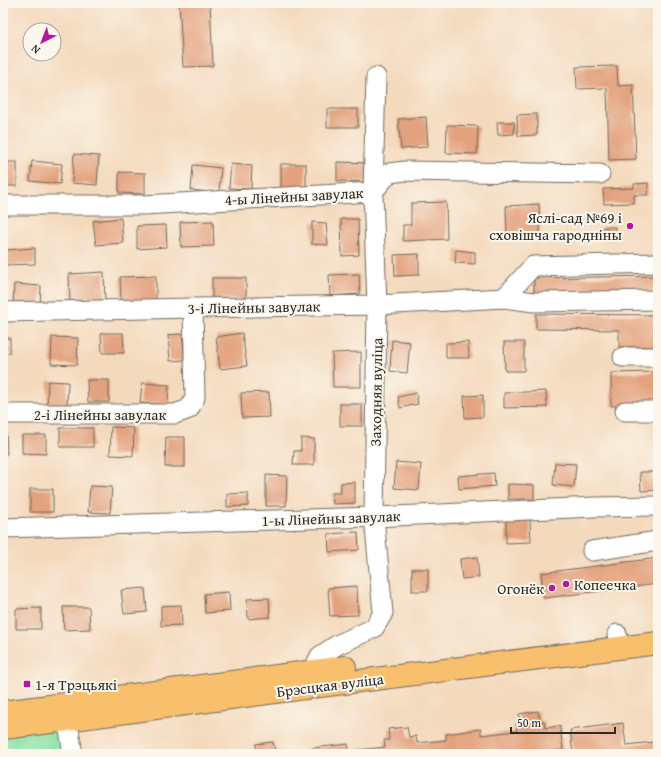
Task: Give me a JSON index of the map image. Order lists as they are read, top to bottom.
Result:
{
  "streets": {
    "main road": ["Брэсцкая вуліца"],
    "street": [
      "4-ы Лінейны завулак",
      "3-і Лінейны завулак",
      "Заходняя вуліца",
      "2-і Лінейны завулак",
      "1-ы Лінейны завулак"
    ]
  },
  "crossings": [
    ["4-ы Лінейны завулак", "Заходняя вуліца"],
    ["3-і Лінейны завулак", "Заходняя вуліца"],
    ["3-і Лінейны завулак", "2-і Лінейны завулак"],
    ["Заходняя вуліца", "1-ы Лінейны завулак"],
    ["Заходняя вуліца", "Брэсцкая вуліца"]
  ],
  "places": {
    "other": ["Яслі-сад №69 і сховішча гародніны", "Копеечка", "Огонёк"],
    "transit": ["1-я Трэцьякі"]
  },
  "scale_bar": "50 m",
  "north": "bottom left"
}
